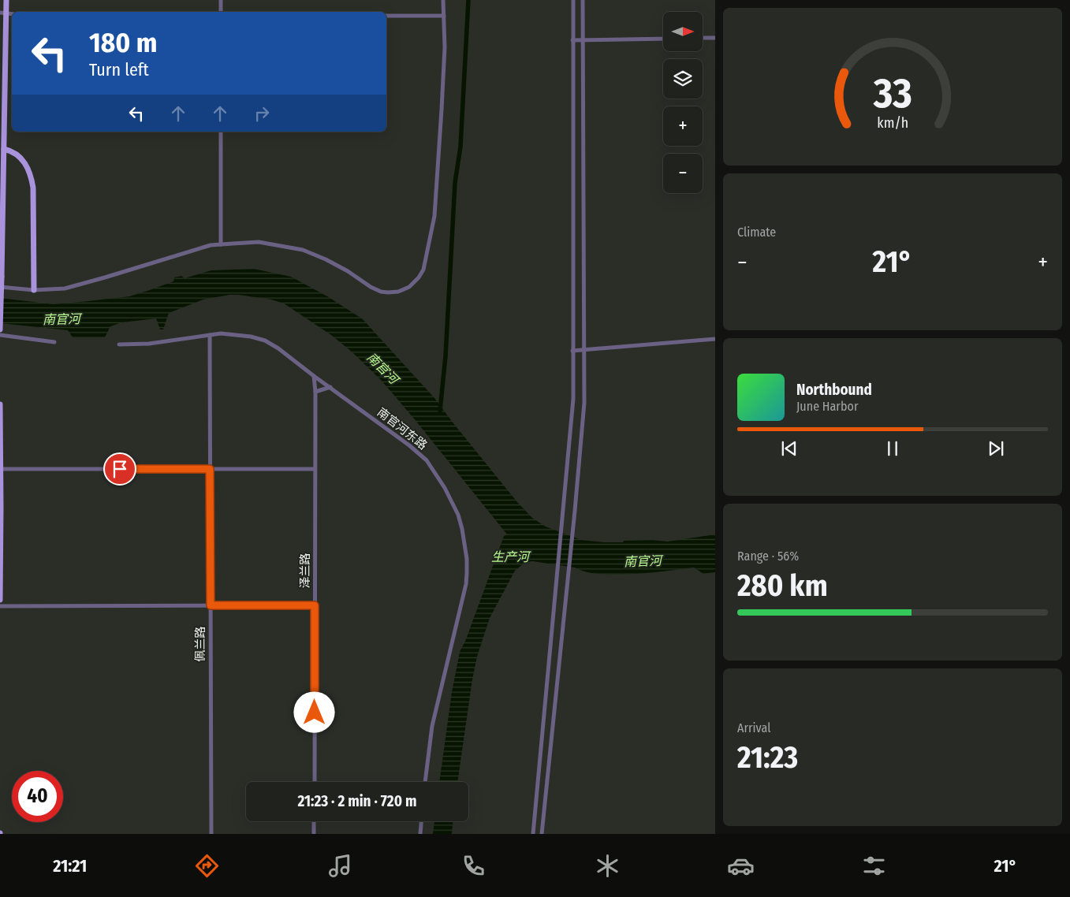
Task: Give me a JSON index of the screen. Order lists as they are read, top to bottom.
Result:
{
  "streets": {
    "street": ["南官河东路", "泽兰路", "佩兰路"]
  },
  "crossings": [
    ["南官河东路", "泽兰路"],
    ["南官河东路", "佩兰路"]
  ],
  "water": ["南官河", "生产河"],
  "north": "right",
  "page": {
    "map_buttons": ["+", "−"],
    "turn": ["180 m", "Turn left"],
    "tile": [
      "Climate",
      ["Range · 56%", "280 km"],
      ["Arrival", "21:23"]
    ],
    "heat": ["−", "21°", "+"],
    "song": ["Northbound", "June Harbor"],
    "limit": "40",
    "trip": "21:23 · 2 min · 720 m",
    "tabs": ["21:21", "21°"],
    "gauge": ["33", "km/h"]
  }
}
